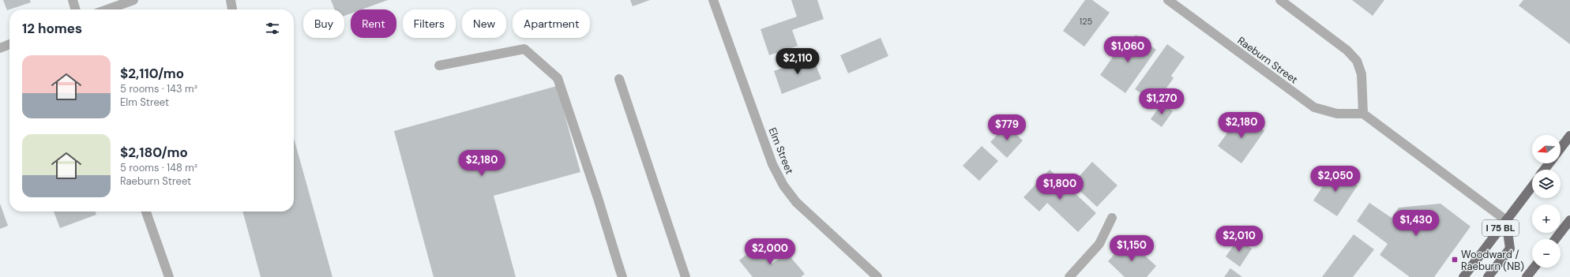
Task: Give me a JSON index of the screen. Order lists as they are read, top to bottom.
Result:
{
  "streets": {
    "main road": ["I 75 BL"],
    "street": ["Raeburn Street", "Elm Street"]
  },
  "places": {
    "transit": ["Woodward / Raeburn (NB)"]
  },
  "house_numbers": ["125"],
  "north": "left",
  "page": {
    "chip": [
      "Buy",
      "Rent",
      "Filters",
      "New",
      "Apartment"
    ],
    "heading": "12 homes",
    "price": [
      "$1,060",
      "$2,110",
      "$1,270",
      "$2,180",
      "$779",
      "$2,180",
      "$2,050",
      "$1,800",
      "$1,430",
      "$2,010",
      "$1,150",
      "$2,000"
    ],
    "list": [
      {
        "name": "$2,110/mo",
        "note": "5 rooms · 143 m² · Elm Street"
      },
      {
        "name": "$2,180/mo",
        "note": "5 rooms · 148 m² · Raeburn Street"
      }
    ],
    "map_buttons": ["+", "−"]
  }
}
